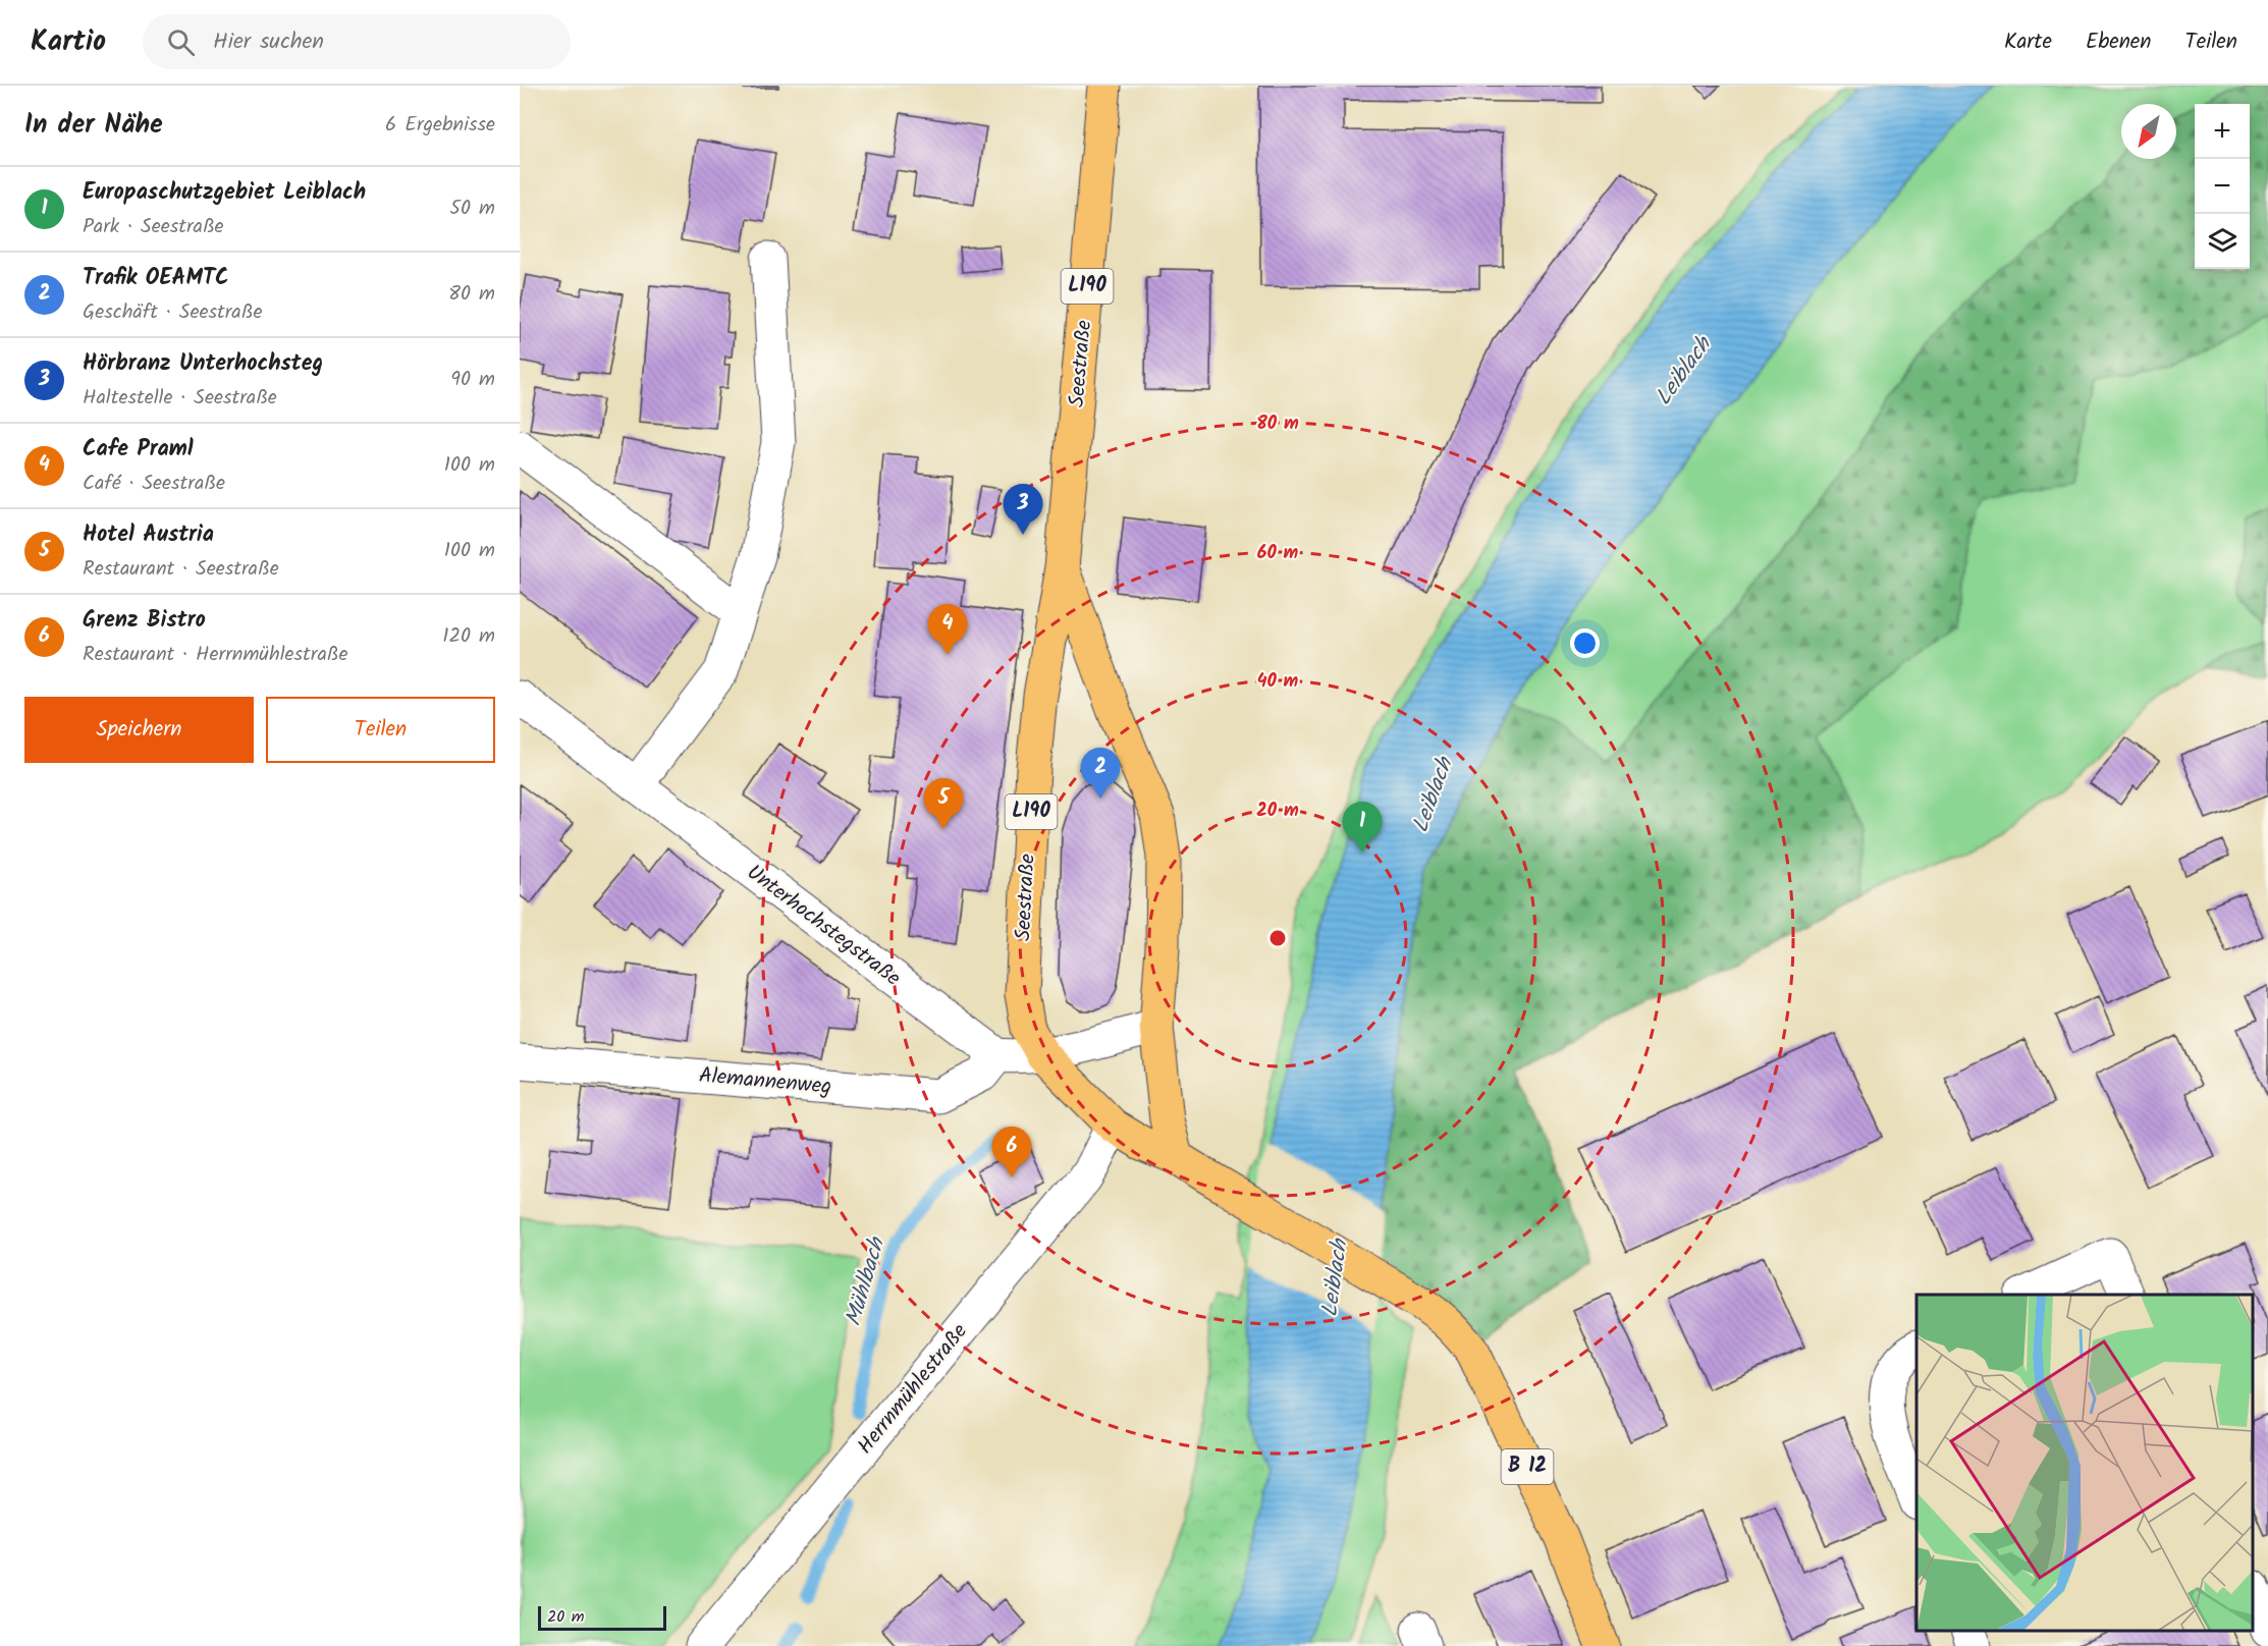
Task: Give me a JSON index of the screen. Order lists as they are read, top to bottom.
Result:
{
  "streets": {
    "main road": ["L190", "Seestraße", "B 12"],
    "street": ["Unterhochstegstraße", "Alemannenweg", "Herrnmühlestraße"]
  },
  "crossings": [
    ["Seestraße", "Herrnmühlestraße"],
    ["Seestraße", "B 12"],
    ["Unterhochstegstraße", "Alemannenweg"]
  ],
  "water": ["Leiblach", "Mühlbach"],
  "scale_bar": "20 m",
  "north": "bottom left",
  "page": {
    "header": "Kartio",
    "search": "Hier suchen",
    "nav": ["Karte", "Ebenen", "Teilen"],
    "heading": ["In der Nähe", "6 Ergebnisse"],
    "map_buttons": ["+", "−"],
    "list": [
      {
        "mark": "1",
        "name": "Europaschutzgebiet Leiblach",
        "note": "Park · Seestraße",
        "value": "50 m"
      },
      {
        "mark": "2",
        "name": "Trafik OEAMTC",
        "note": "Geschäft · Seestraße",
        "value": "80 m"
      },
      {
        "mark": "3",
        "name": "Hörbranz Unterhochsteg",
        "note": "Haltestelle · Seestraße",
        "value": "90 m"
      },
      {
        "mark": "4",
        "name": "Cafe Praml",
        "note": "Café · Seestraße",
        "value": "100 m"
      },
      {
        "mark": "5",
        "name": "Hotel Austria",
        "note": "Restaurant · Seestraße",
        "value": "100 m"
      },
      {
        "mark": "6",
        "name": "Grenz Bistro",
        "note": "Restaurant · Herrnmühlestraße",
        "value": "120 m"
      }
    ],
    "pins": [
      "3",
      "4",
      "2",
      "5",
      "1",
      "6"
    ],
    "buttons": ["Speichern", "Teilen"],
    "scale": "20 m"
  },
  "rings": [
    "80 m",
    "60 m",
    "40 m",
    "20 m"
  ]
}
